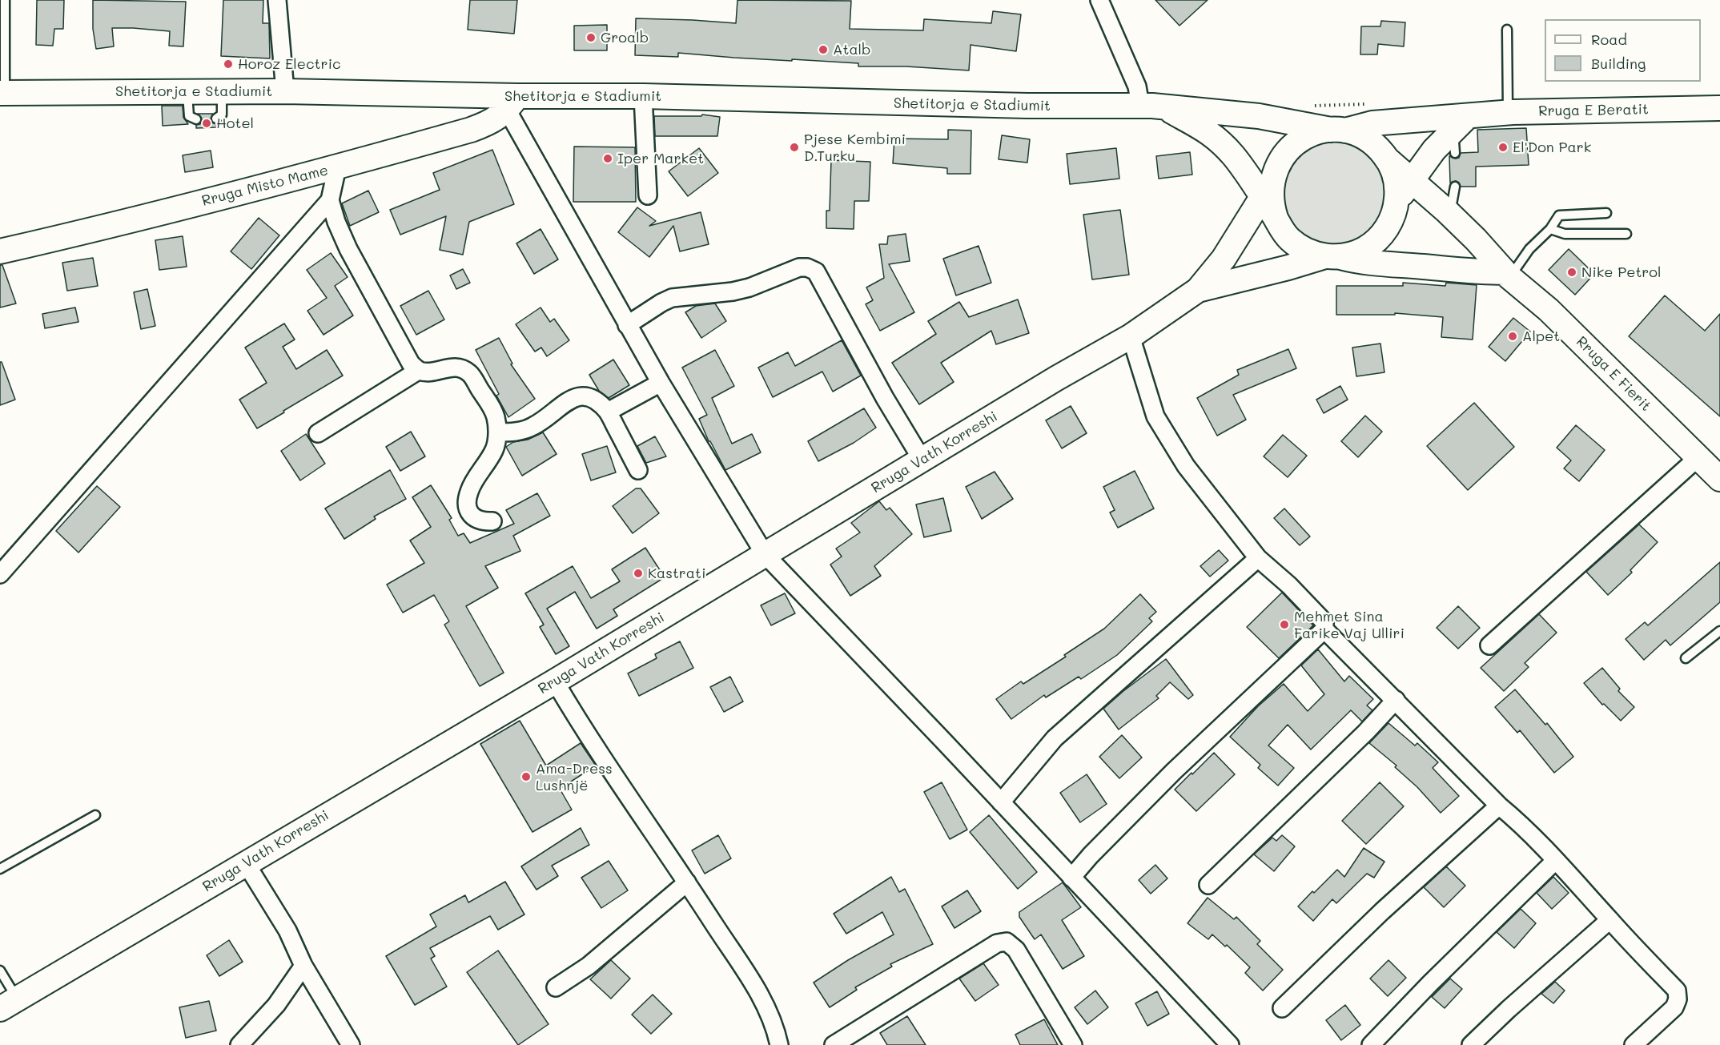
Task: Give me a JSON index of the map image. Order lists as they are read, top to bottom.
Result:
{
  "streets": {
    "main road": [
      "Shetitorja e Stadiumit",
      "Rruga E Beratit",
      "Rruga Misto Mame",
      "Rruga E Fierit",
      "Rruga Vath Korreshi"
    ]
  },
  "crossings": [
    ["Shetitorja e Stadiumit", "Rruga E Beratit"],
    ["Shetitorja e Stadiumit", "Rruga Misto Mame"],
    ["Shetitorja e Stadiumit", "Rruga E Fierit"],
    ["Shetitorja e Stadiumit", "Rruga Vath Korreshi"],
    ["Rruga E Beratit", "Rruga E Fierit"],
    ["Rruga E Beratit", "Rruga Vath Korreshi"],
    ["Rruga E Fierit", "Rruga Vath Korreshi"]
  ],
  "places": [
    "Groalb",
    "Atalb",
    "Horoz Electric",
    "Hotel",
    "Pjese Kembimi D.Turku",
    "El'Don Park",
    "Iper Market",
    "Nike Petrol",
    "Alpet",
    "Kastrati",
    "Mehmet Sina Farike Vaj Ulliri",
    "Ama-Dress Lushnjë"
  ],
  "legend": ["Road", "Building"]
}
